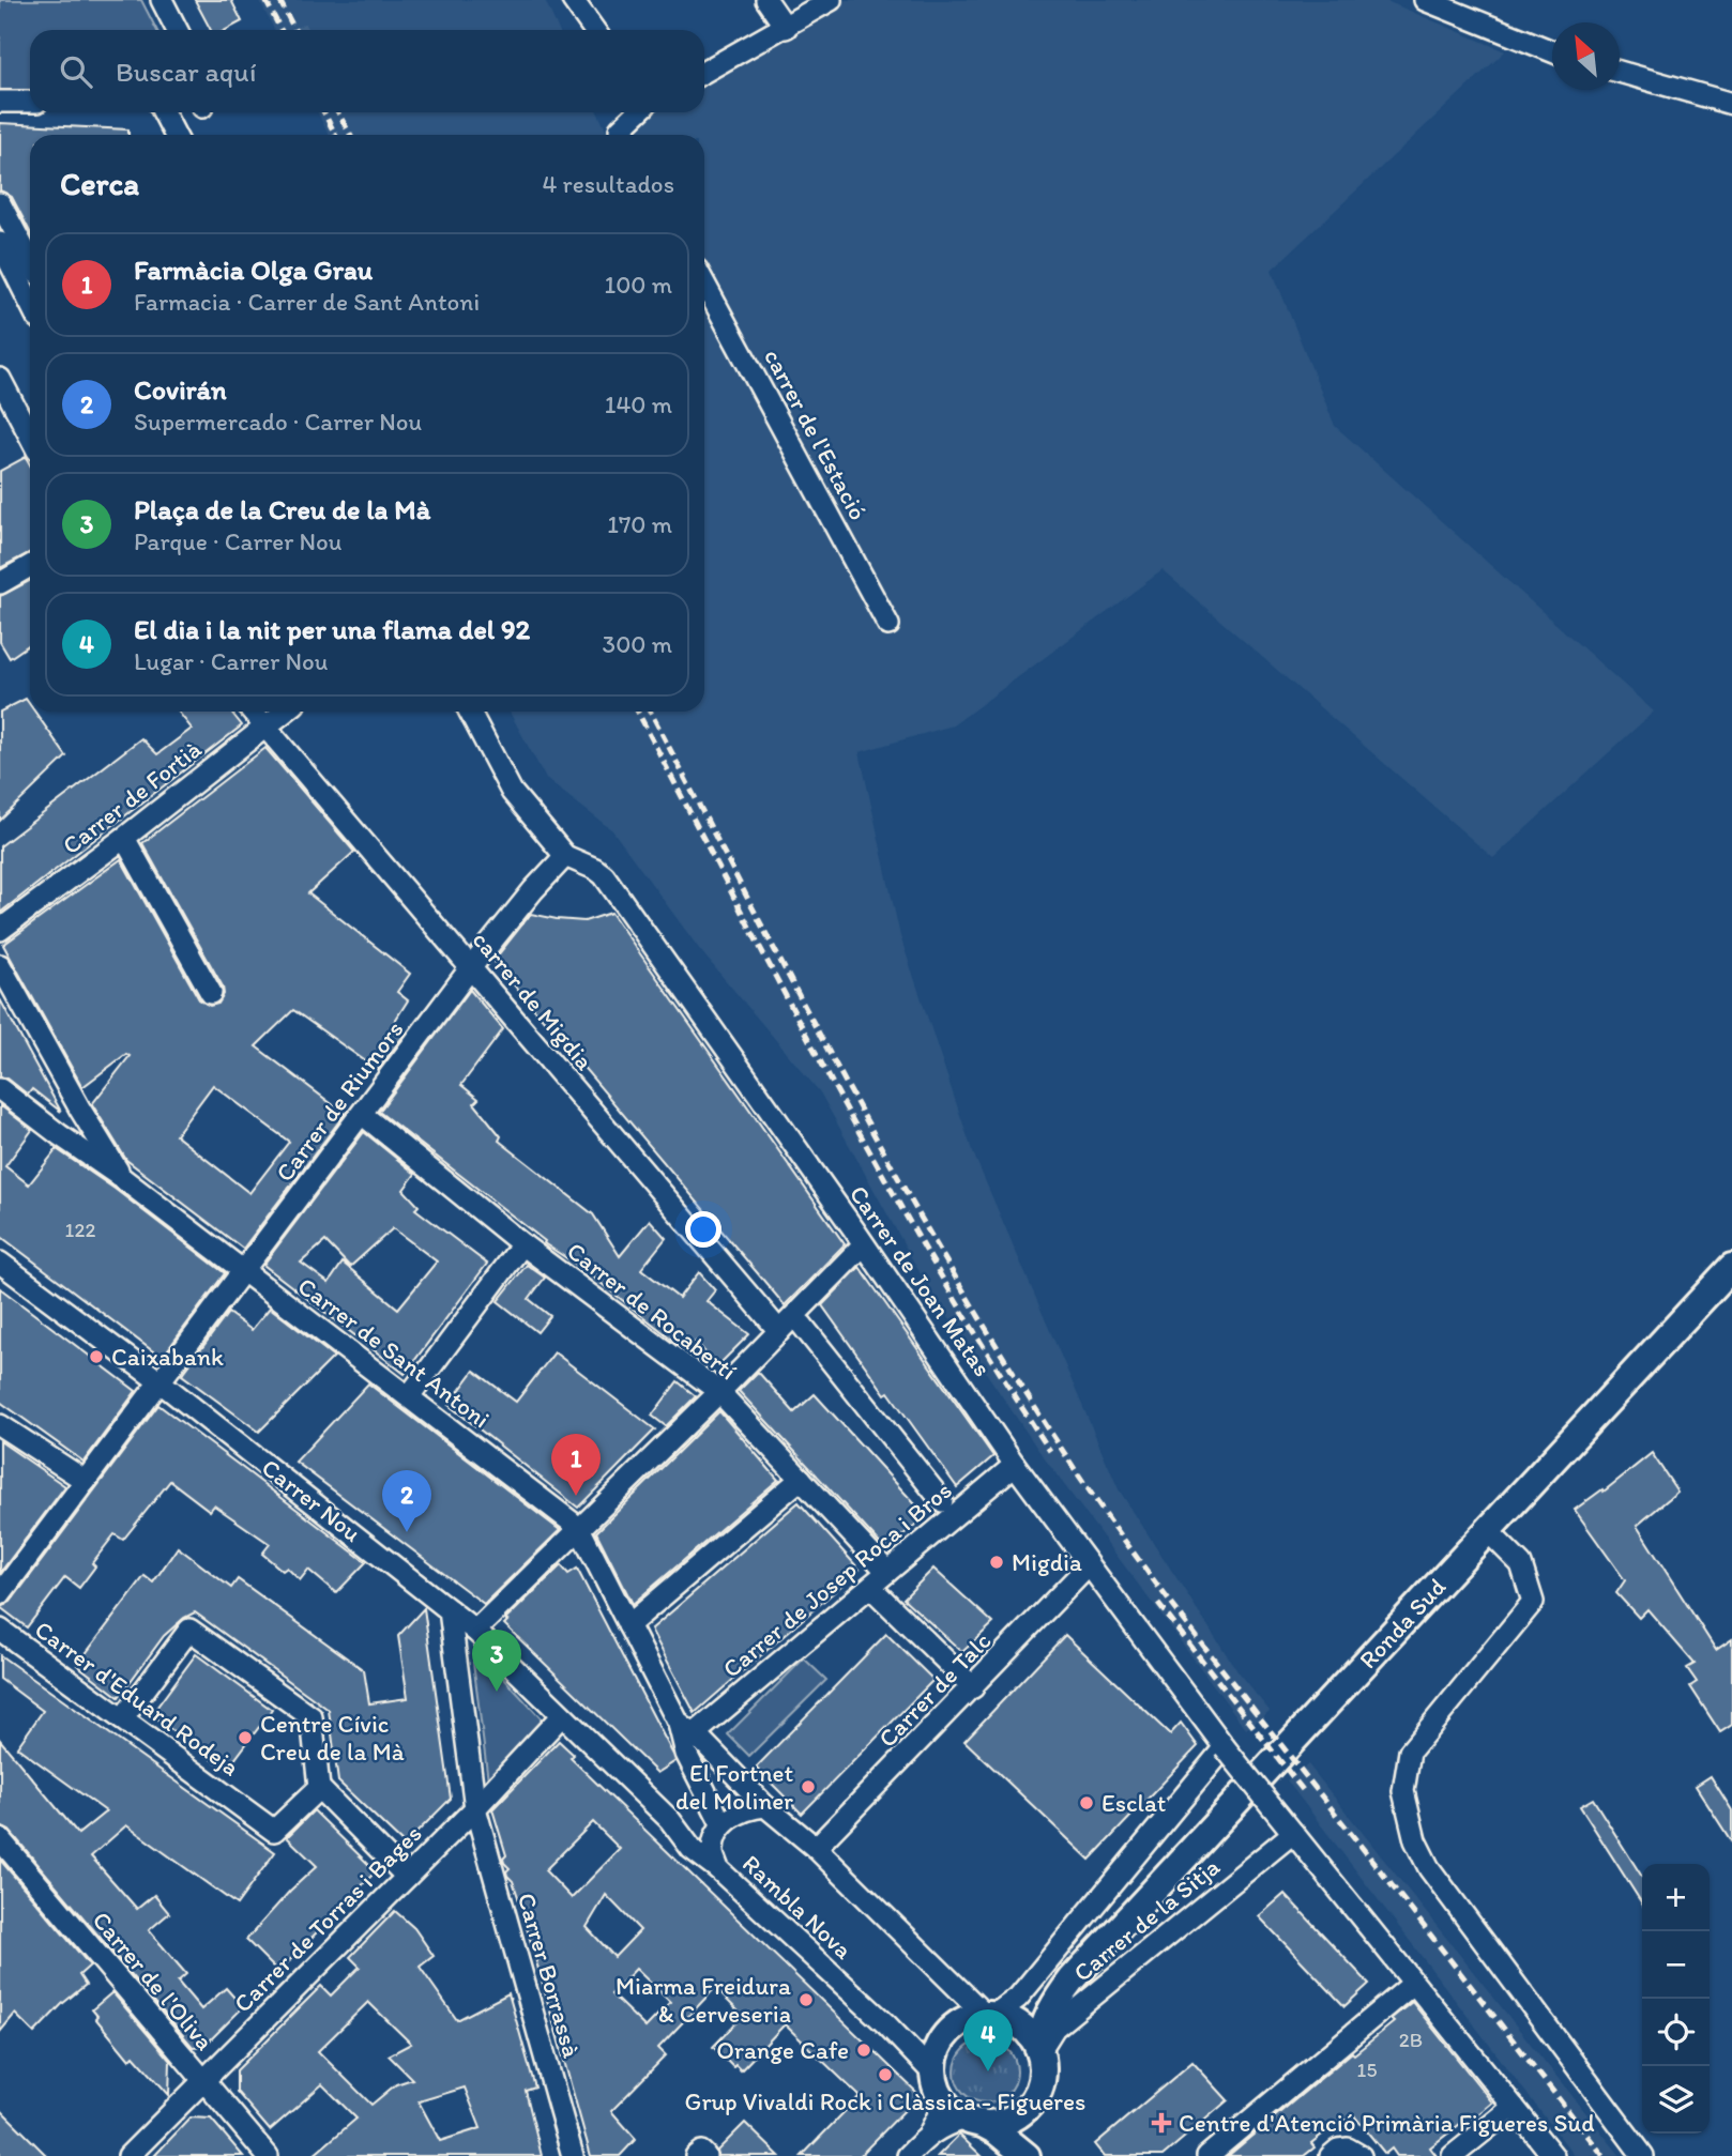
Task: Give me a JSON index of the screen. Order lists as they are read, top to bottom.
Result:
{
  "streets": {
    "main road": ["Ronda Sud"],
    "street": [
      "carrer de l'Estació",
      "Carrer de Fortià",
      "carrer de Migdia",
      "Carrer de Riumors",
      "Carrer de Joan Matas",
      "Carrer de Rocabertí",
      "Carrer de Sant Antoni",
      "Carrer Nou",
      "Carrer de Josep Roca i Bros",
      "Carrer de Talc",
      "Carrer d'Eduard Rodeja",
      "Rambla Nova",
      "Carrer de Torras i Bages",
      "Carrer de la Sitja",
      "Carrer Borrassà",
      "Carrer de l'Oliva"
    ]
  },
  "crossings": [
    ["Carrer de Fortià", "carrer de Migdia"],
    ["carrer de Migdia", "Carrer de Riumors"],
    ["Carrer de Riumors", "Carrer de Joan Matas"],
    ["Carrer de Riumors", "Carrer de Rocabertí"],
    ["Carrer de Riumors", "Carrer de Sant Antoni"],
    ["Carrer de Riumors", "Carrer Nou"],
    ["Carrer de Joan Matas", "Carrer de Josep Roca i Bros"],
    ["Carrer de Joan Matas", "Carrer de Talc"],
    ["Carrer de Joan Matas", "Carrer de la Sitja"],
    ["Carrer de Rocabertí", "Carrer de Josep Roca i Bros"],
    ["Carrer de Sant Antoni", "Carrer Nou"],
    ["Carrer de Sant Antoni", "Carrer de Josep Roca i Bros"],
    ["Carrer de Sant Antoni", "Rambla Nova"],
    ["Carrer Nou", "Rambla Nova"],
    ["Carrer Nou", "Carrer de Torras i Bages"],
    ["Carrer Nou", "Carrer Borrassà"],
    ["Ronda Sud", "Rambla Nova"],
    ["Ronda Sud", "Carrer de la Sitja"],
    ["Rambla Nova", "Carrer de la Sitja"],
    ["Carrer de Torras i Bages", "Carrer Borrassà"],
    ["Carrer de Torras i Bages", "Carrer de l'Oliva"]
  ],
  "places": {
    "other": [
      "Caixabank",
      "Migdia",
      "Centre Cívic Creu de la Mà",
      "El Fortnet del Moliner",
      "Esclat",
      "Miarma Freidura & Cerveseria",
      "Orange Cafe",
      "Grup Vivaldi Rock i Clàssica - Figueres"
    ],
    "health": ["Centre d'Atenció Primària Figueres Sud"]
  },
  "house_numbers": ["122", "2B", "15"],
  "north": "top left",
  "page": {
    "search": "Buscar aquí",
    "heading": ["Cerca", "4 resultados"],
    "list": [
      {
        "mark": "1",
        "name": "Farmàcia Olga Grau",
        "note": "Farmacia · Carrer de Sant Antoni",
        "value": "100 m"
      },
      {
        "mark": "2",
        "name": "Covirán",
        "note": "Supermercado · Carrer Nou",
        "value": "140 m"
      },
      {
        "mark": "3",
        "name": "Plaça de la Creu de la Mà",
        "note": "Parque · Carrer Nou",
        "value": "170 m"
      },
      {
        "mark": "4",
        "name": "El dia i la nit per una flama del 92",
        "note": "Lugar · Carrer Nou",
        "value": "300 m"
      }
    ],
    "pins": [
      "1",
      "2",
      "3",
      "4"
    ],
    "map_buttons": ["+", "−"]
  }
}
